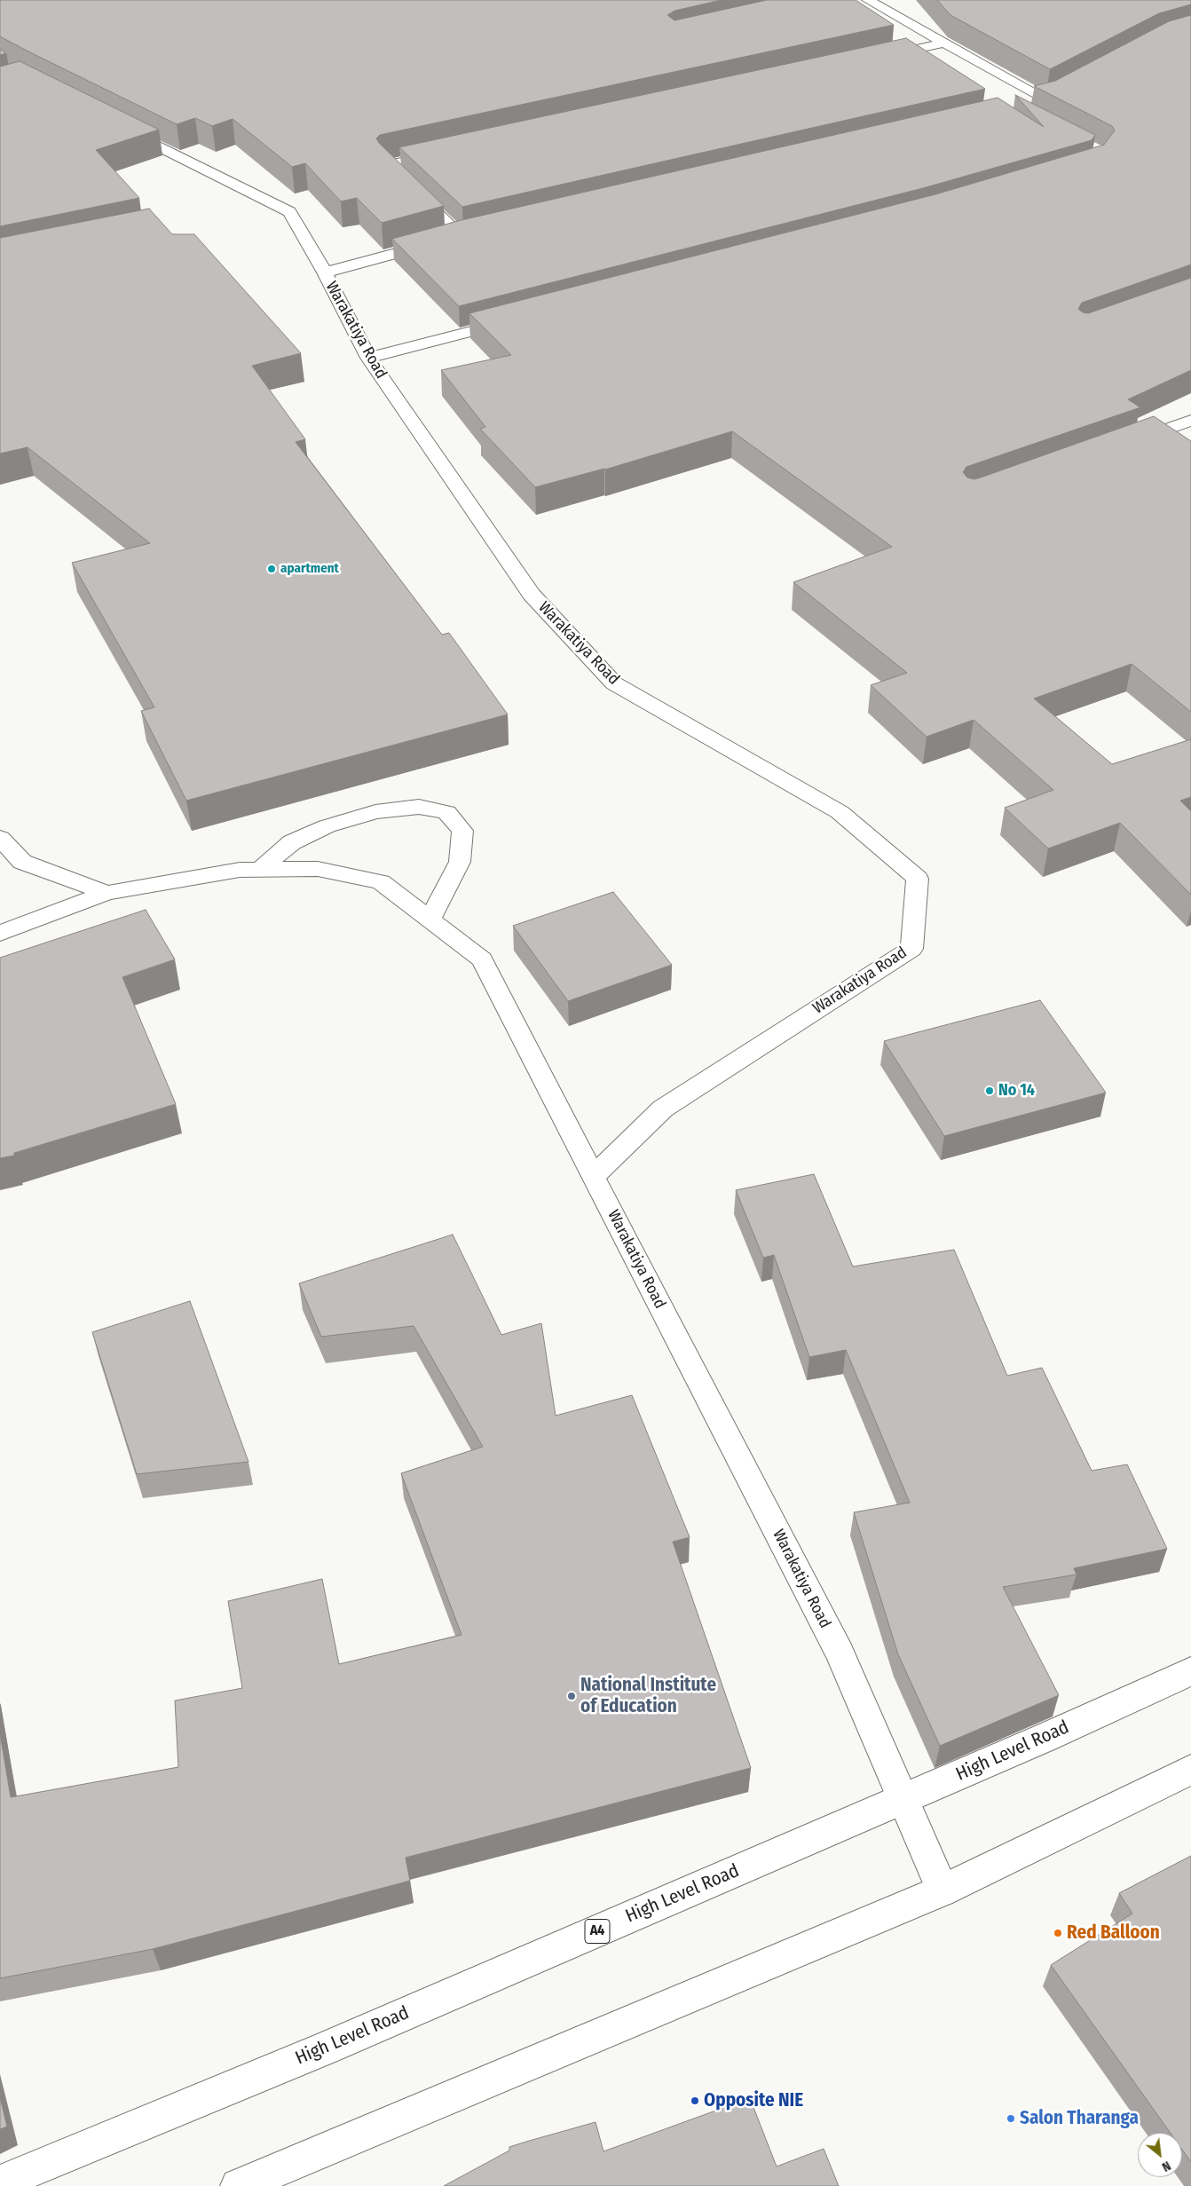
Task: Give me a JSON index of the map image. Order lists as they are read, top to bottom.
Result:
{
  "streets": {
    "main road": ["Warakatiya Road", "High Level Road", "A4"]
  },
  "crossings": [
    ["Warakatiya Road", "High Level Road"]
  ],
  "places": [
    "apartment",
    "No 14",
    "National Institute of Education",
    "Red Balloon",
    "Opposite NIE",
    "Salon Tharanga"
  ],
  "north": "bottom right"
}
